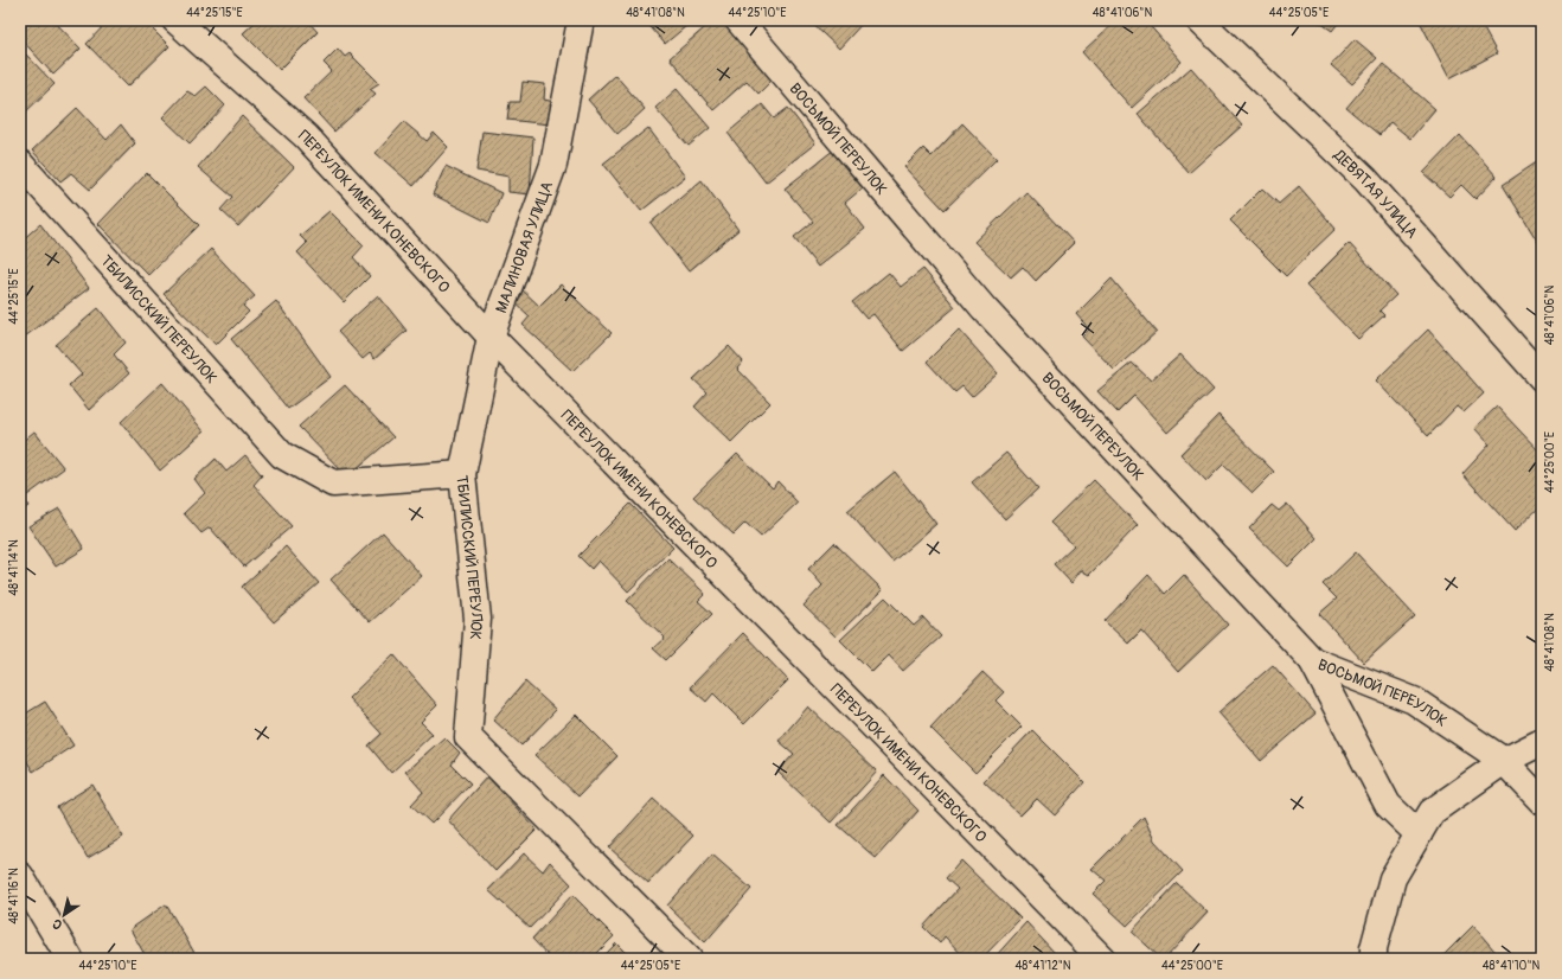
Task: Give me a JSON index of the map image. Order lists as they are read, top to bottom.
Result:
{
  "streets": {
    "street": [
      "ВОСЬМОЙ ПЕРЕУЛОК",
      "ДЕВЯТАЯ УЛИЦА",
      "ПЕРЕУЛОК ИМЕНИ КОНЕВСКОГО",
      "МАЛИНОВАЯ УЛИЦА",
      "ТБИЛИССКИЙ ПЕРЕУЛОК"
    ]
  },
  "crossings": [
    ["ПЕРЕУЛОК ИМЕНИ КОНЕВСКОГО", "МАЛИНОВАЯ УЛИЦА"],
    ["МАЛИНОВАЯ УЛИЦА", "ТБИЛИССКИЙ ПЕРЕУЛОК"]
  ],
  "north": "bottom left",
  "coordinates": [
    "44°25'15\"E",
    "48°41'08\"N",
    "44°25'10\"E",
    "48°41'06\"N",
    "44°25'05\"E",
    "44°25'00\"E",
    "48°41'14\"N",
    "48°41'16\"N",
    "48°41'12\"N",
    "48°41'10\"N"
  ]
}
